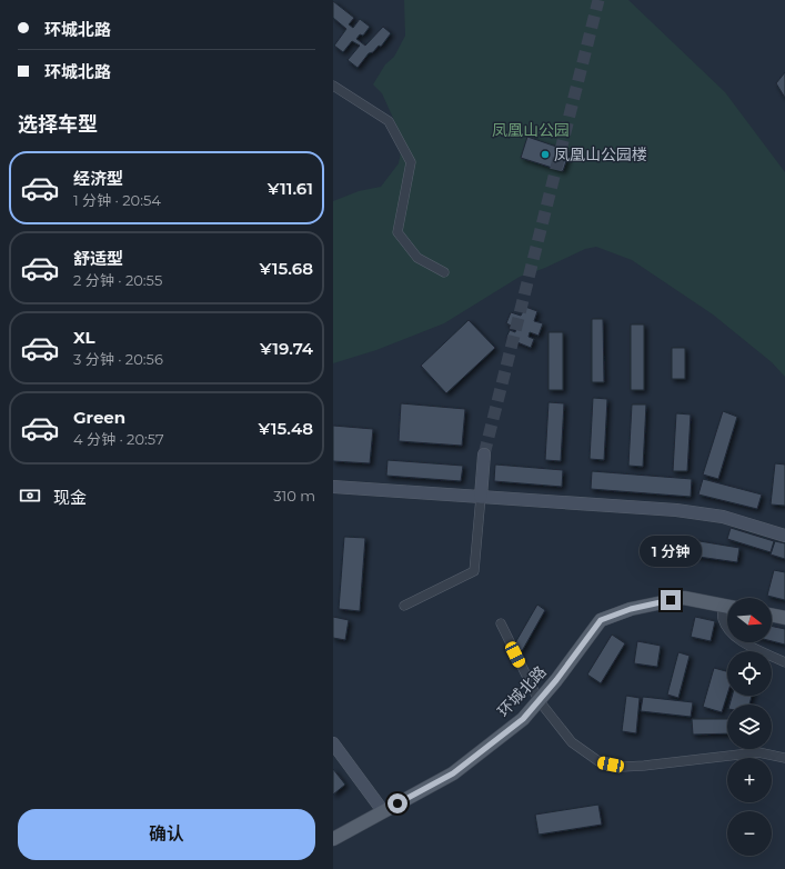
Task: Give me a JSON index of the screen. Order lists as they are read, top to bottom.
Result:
{
  "streets": {
    "main road": ["环城北路"]
  },
  "parks": ["凤凰山公园"],
  "places": ["凤凰山公园楼"],
  "north": "right",
  "page": {
    "banner": ["环城北路", "环城北路"],
    "heading": "选择车型",
    "list": [
      {
        "name": "经济型",
        "note": "1 分钟 · 20:54",
        "value": "¥11.61"
      },
      {
        "name": "舒适型",
        "note": "2 分钟 · 20:55",
        "value": "¥15.68"
      },
      {
        "name": "XL",
        "note": "3 分钟 · 20:56",
        "value": "¥19.74"
      },
      {
        "name": "Green",
        "note": "4 分钟 · 20:57",
        "value": "¥15.48"
      }
    ],
    "pay": ["现金", "310 m"],
    "bubble": "1 分钟",
    "map_buttons": ["+", "−"],
    "buttons": "确认"
  }
}
